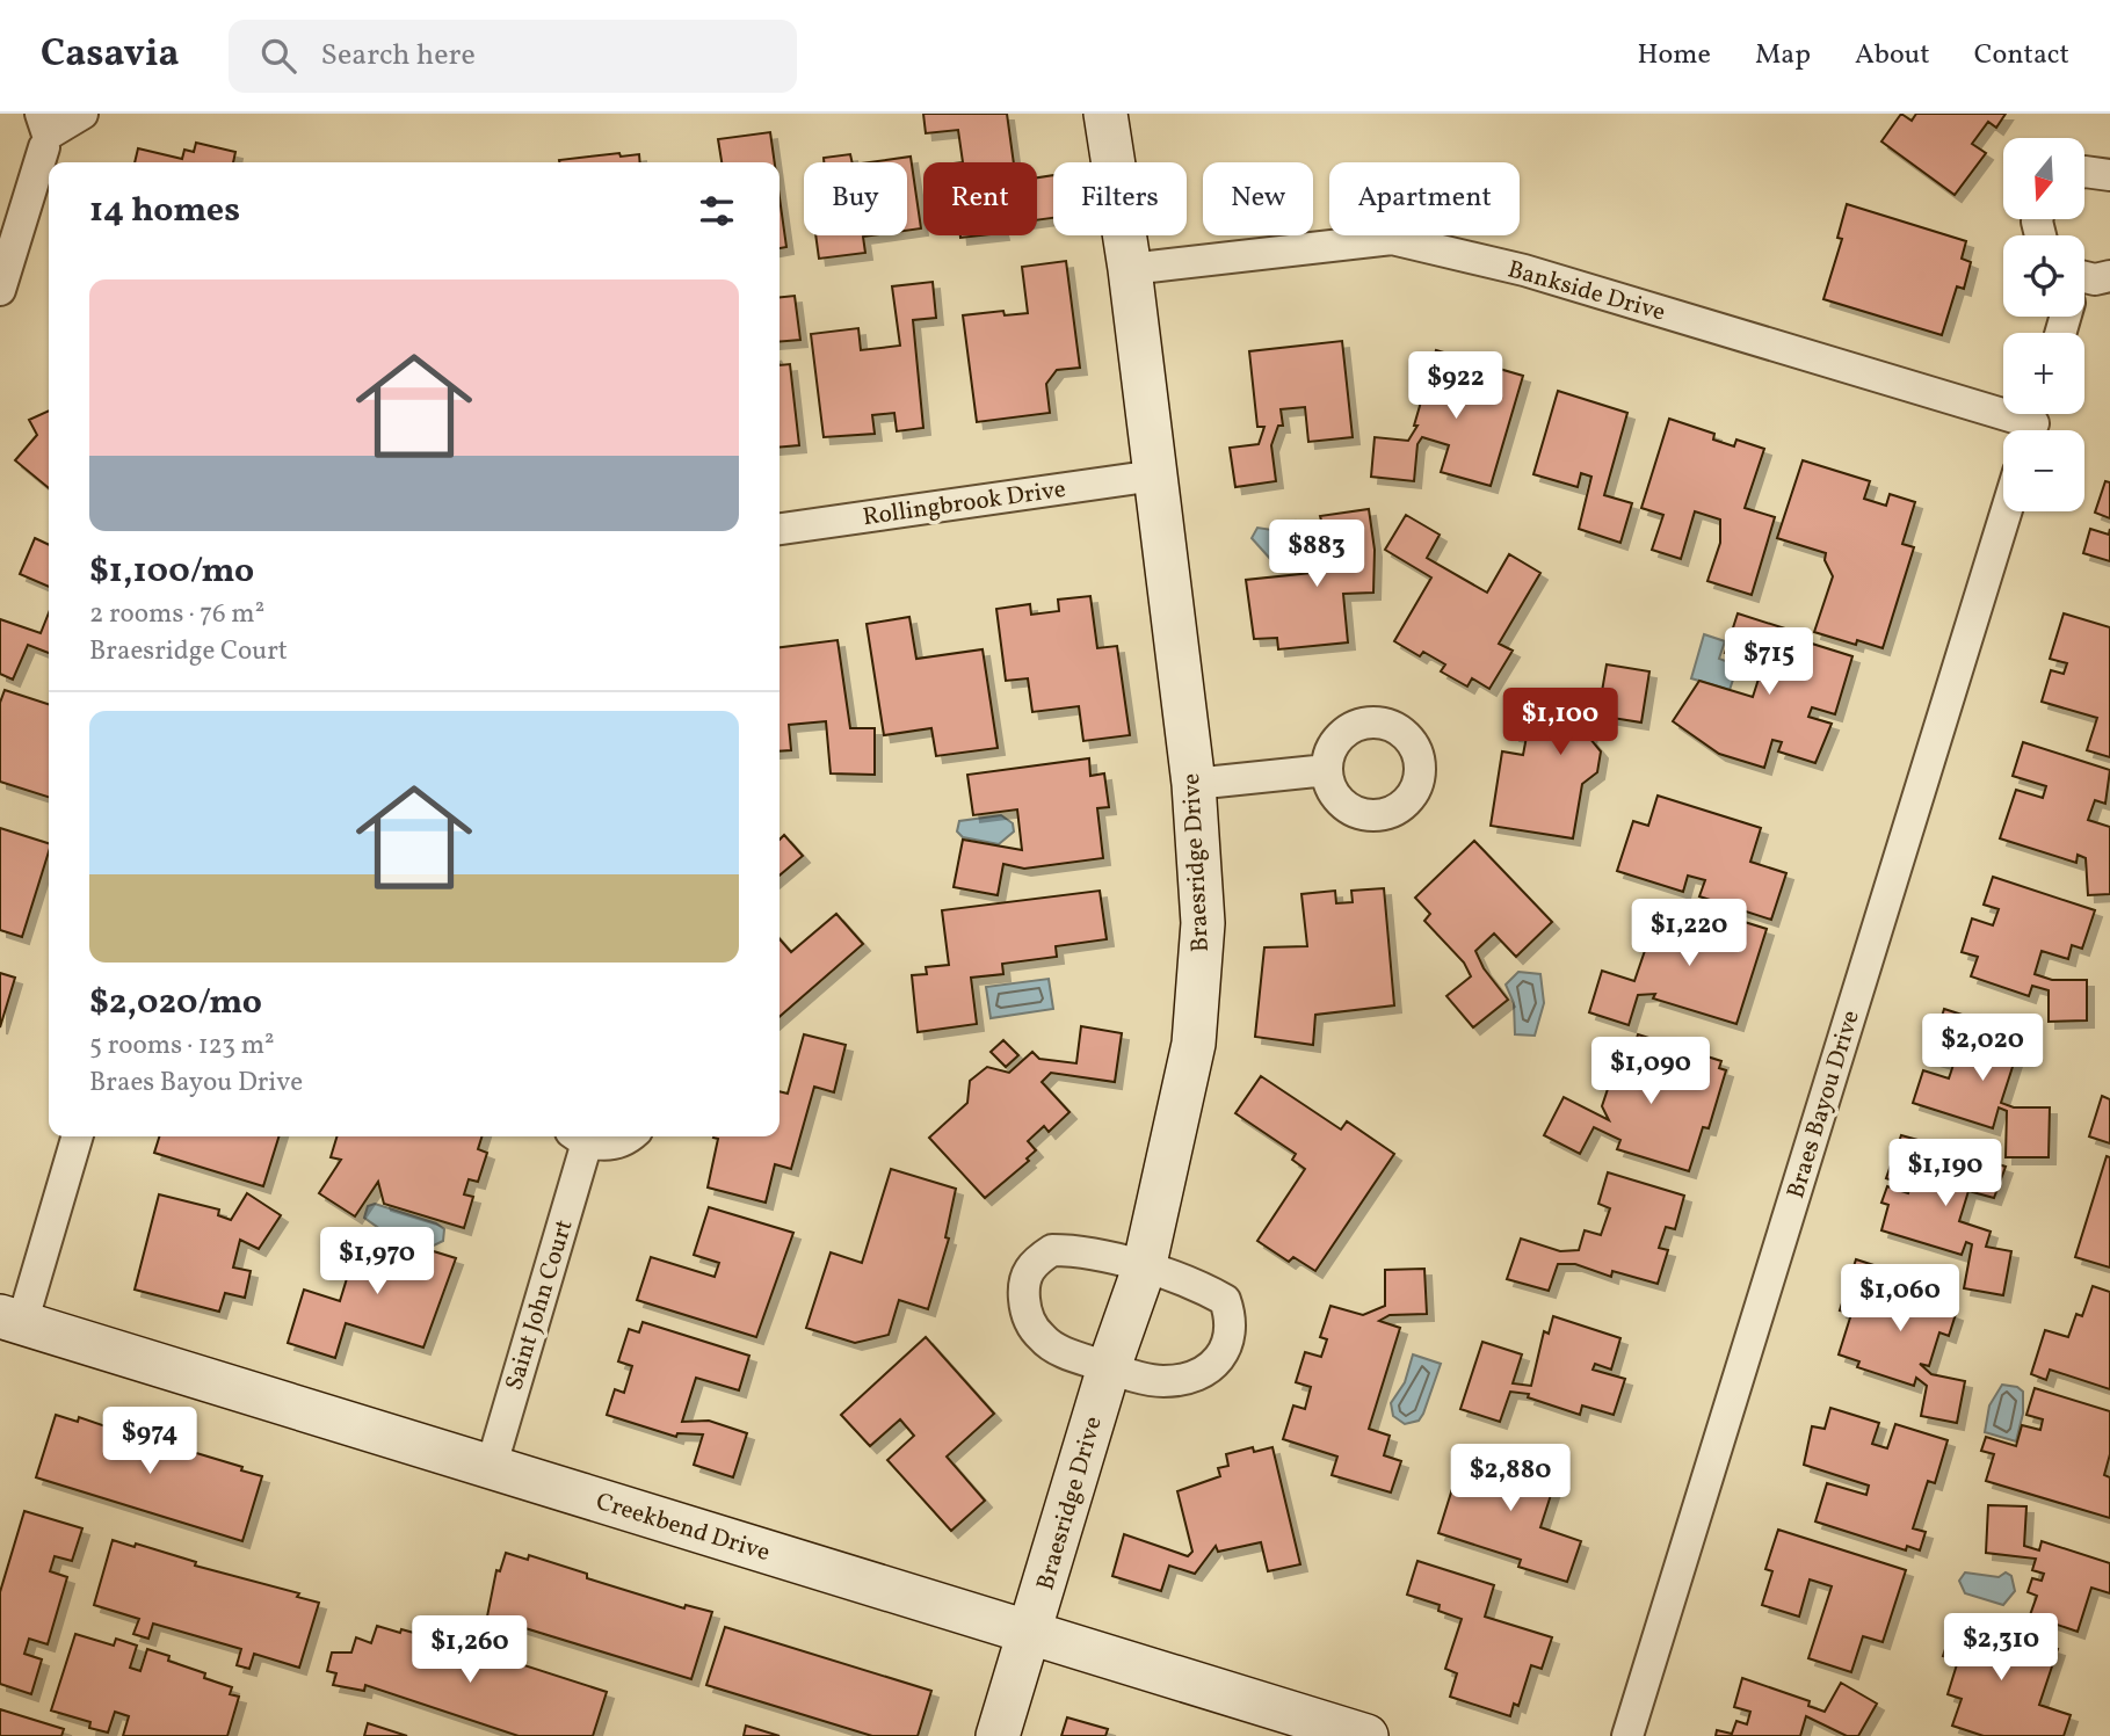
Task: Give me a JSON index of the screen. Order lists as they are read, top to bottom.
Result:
{
  "streets": {
    "street": [
      "Bankside Drive",
      "Rollingbrook Drive",
      "Braesridge Drive",
      "Braes Bayou Drive",
      "Saint John Court",
      "Creekbend Drive"
    ]
  },
  "crossings": [
    ["Bankside Drive", "Braesridge Drive"],
    ["Rollingbrook Drive", "Braesridge Drive"],
    ["Braesridge Drive", "Creekbend Drive"],
    ["Saint John Court", "Creekbend Drive"]
  ],
  "north": "bottom",
  "page": {
    "header": "Casavia",
    "search": "Search here",
    "nav": [
      "Home",
      "Map",
      "About",
      "Contact"
    ],
    "map_buttons": ["+", "−"],
    "chip": [
      "Buy",
      "Rent",
      "Filters",
      "New",
      "Apartment"
    ],
    "heading": "14 homes",
    "list": [
      {
        "name": "$1,100/mo",
        "note": "2 rooms · 76 m² · Braesridge Court"
      },
      {
        "name": "$2,020/mo",
        "note": "5 rooms · 123 m² · Braes Bayou Drive"
      }
    ],
    "price": [
      "$922",
      "$883",
      "$715",
      "$1,100",
      "$1,220",
      "$2,020",
      "$1,090",
      "$1,190",
      "$1,970",
      "$1,060",
      "$974",
      "$2,880",
      "$2,310",
      "$1,260"
    ]
  }
}
